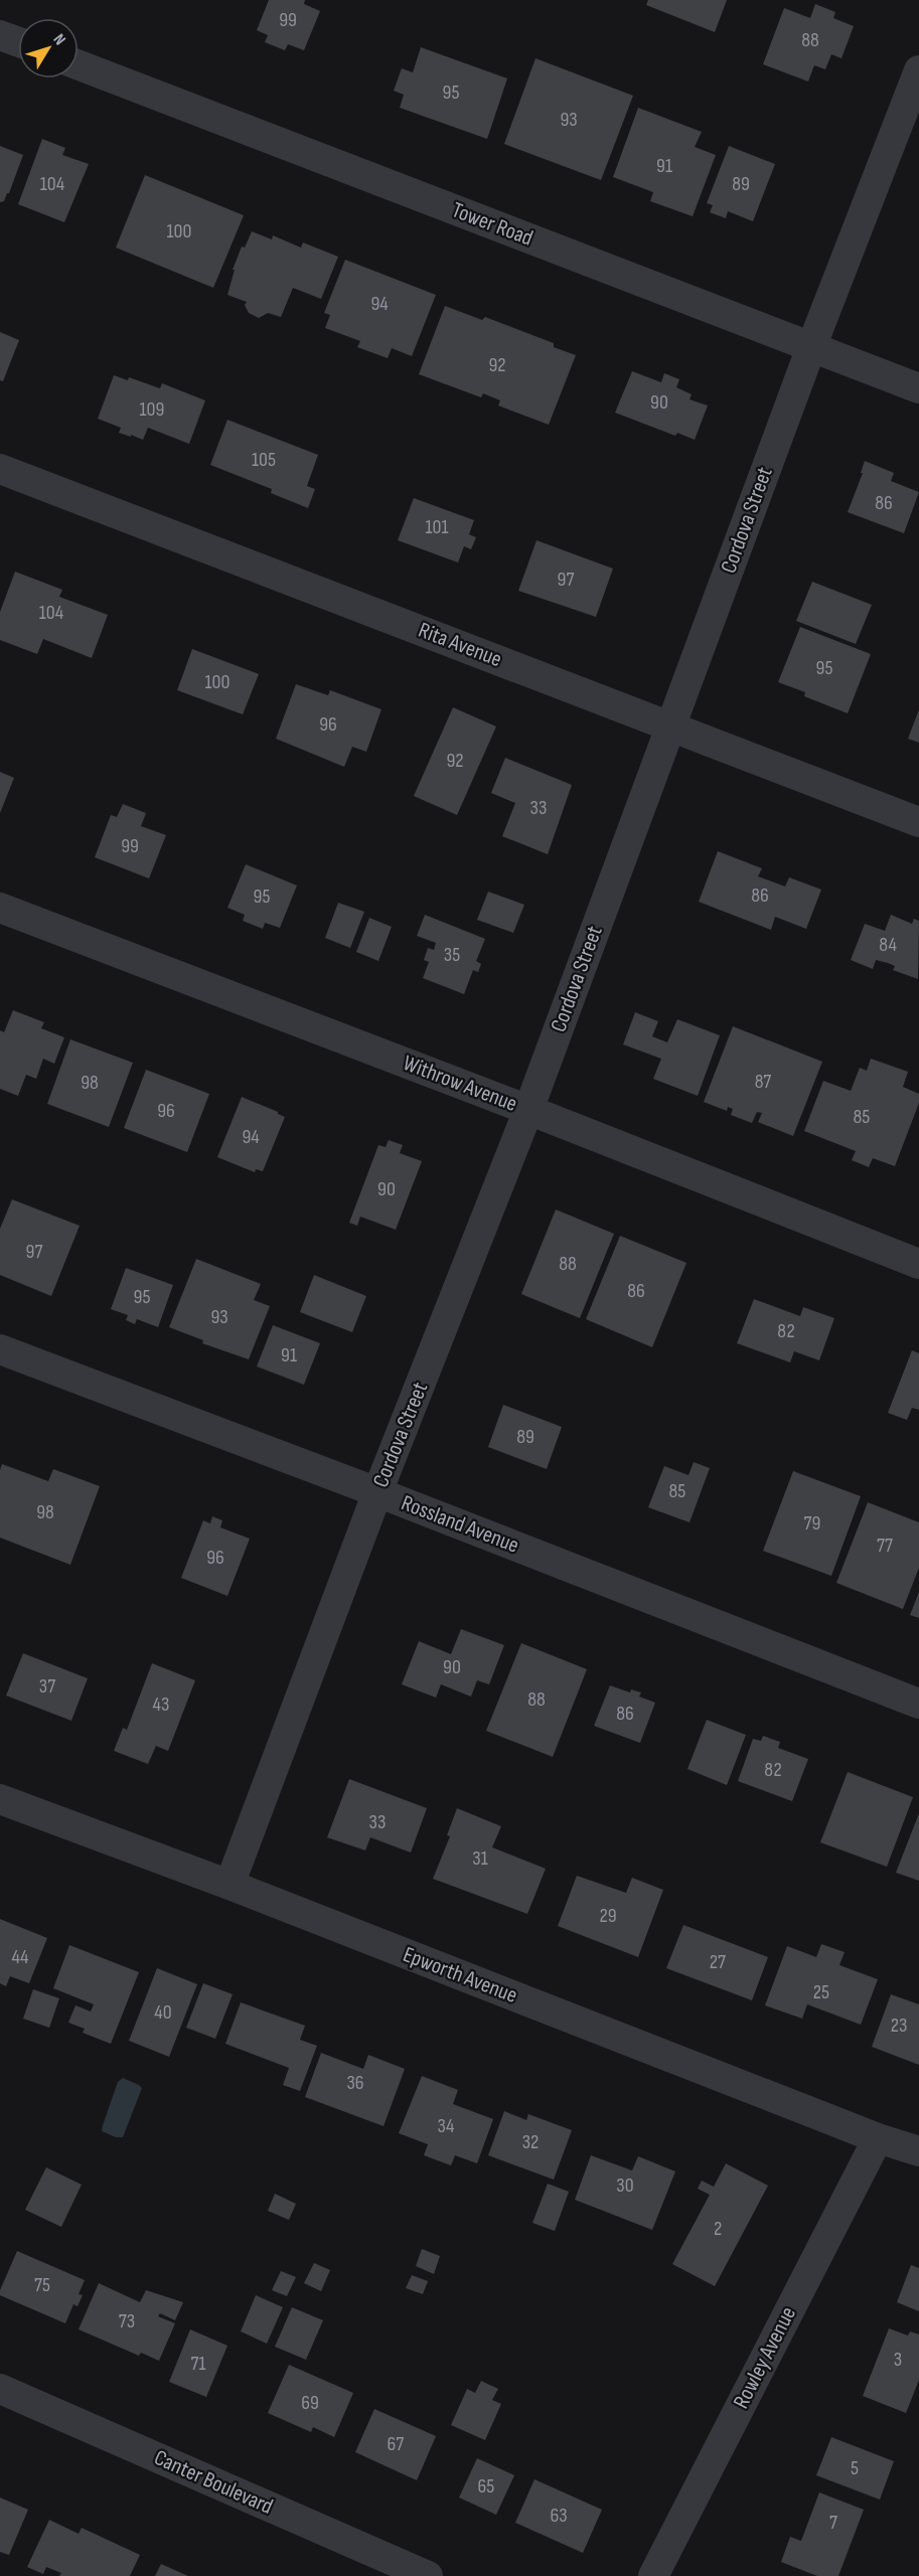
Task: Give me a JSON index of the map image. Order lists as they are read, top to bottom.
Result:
{
  "streets": {
    "street": [
      "Tower Road",
      "Cordova Street",
      "Rita Avenue",
      "Withrow Avenue",
      "Rossland Avenue",
      "Epworth Avenue",
      "Rowley Avenue",
      "Canter Boulevard"
    ]
  },
  "crossings": [
    ["Tower Road", "Cordova Street"],
    ["Cordova Street", "Rita Avenue"],
    ["Cordova Street", "Withrow Avenue"],
    ["Cordova Street", "Rossland Avenue"],
    ["Cordova Street", "Epworth Avenue"],
    ["Epworth Avenue", "Rowley Avenue"]
  ],
  "house_numbers": [
    "99",
    "88",
    "95",
    "93",
    "91",
    "104",
    "89",
    "100",
    "94",
    "92",
    "90",
    "109",
    "105",
    "86",
    "101",
    "97",
    "104",
    "95",
    "100",
    "96",
    "92",
    "33",
    "99",
    "86",
    "95",
    "84",
    "35",
    "87",
    "98",
    "96",
    "85",
    "94",
    "90",
    "97",
    "88",
    "86",
    "95",
    "93",
    "82",
    "91",
    "89",
    "85",
    "98",
    "79",
    "77",
    "96",
    "90",
    "37",
    "88",
    "43",
    "86",
    "82",
    "33",
    "31",
    "29",
    "44",
    "27",
    "25",
    "40",
    "23",
    "36",
    "34",
    "32",
    "30",
    "2",
    "75",
    "73",
    "3",
    "71",
    "69",
    "67",
    "5",
    "65",
    "63",
    "7"
  ],
  "north": "top right"
}
